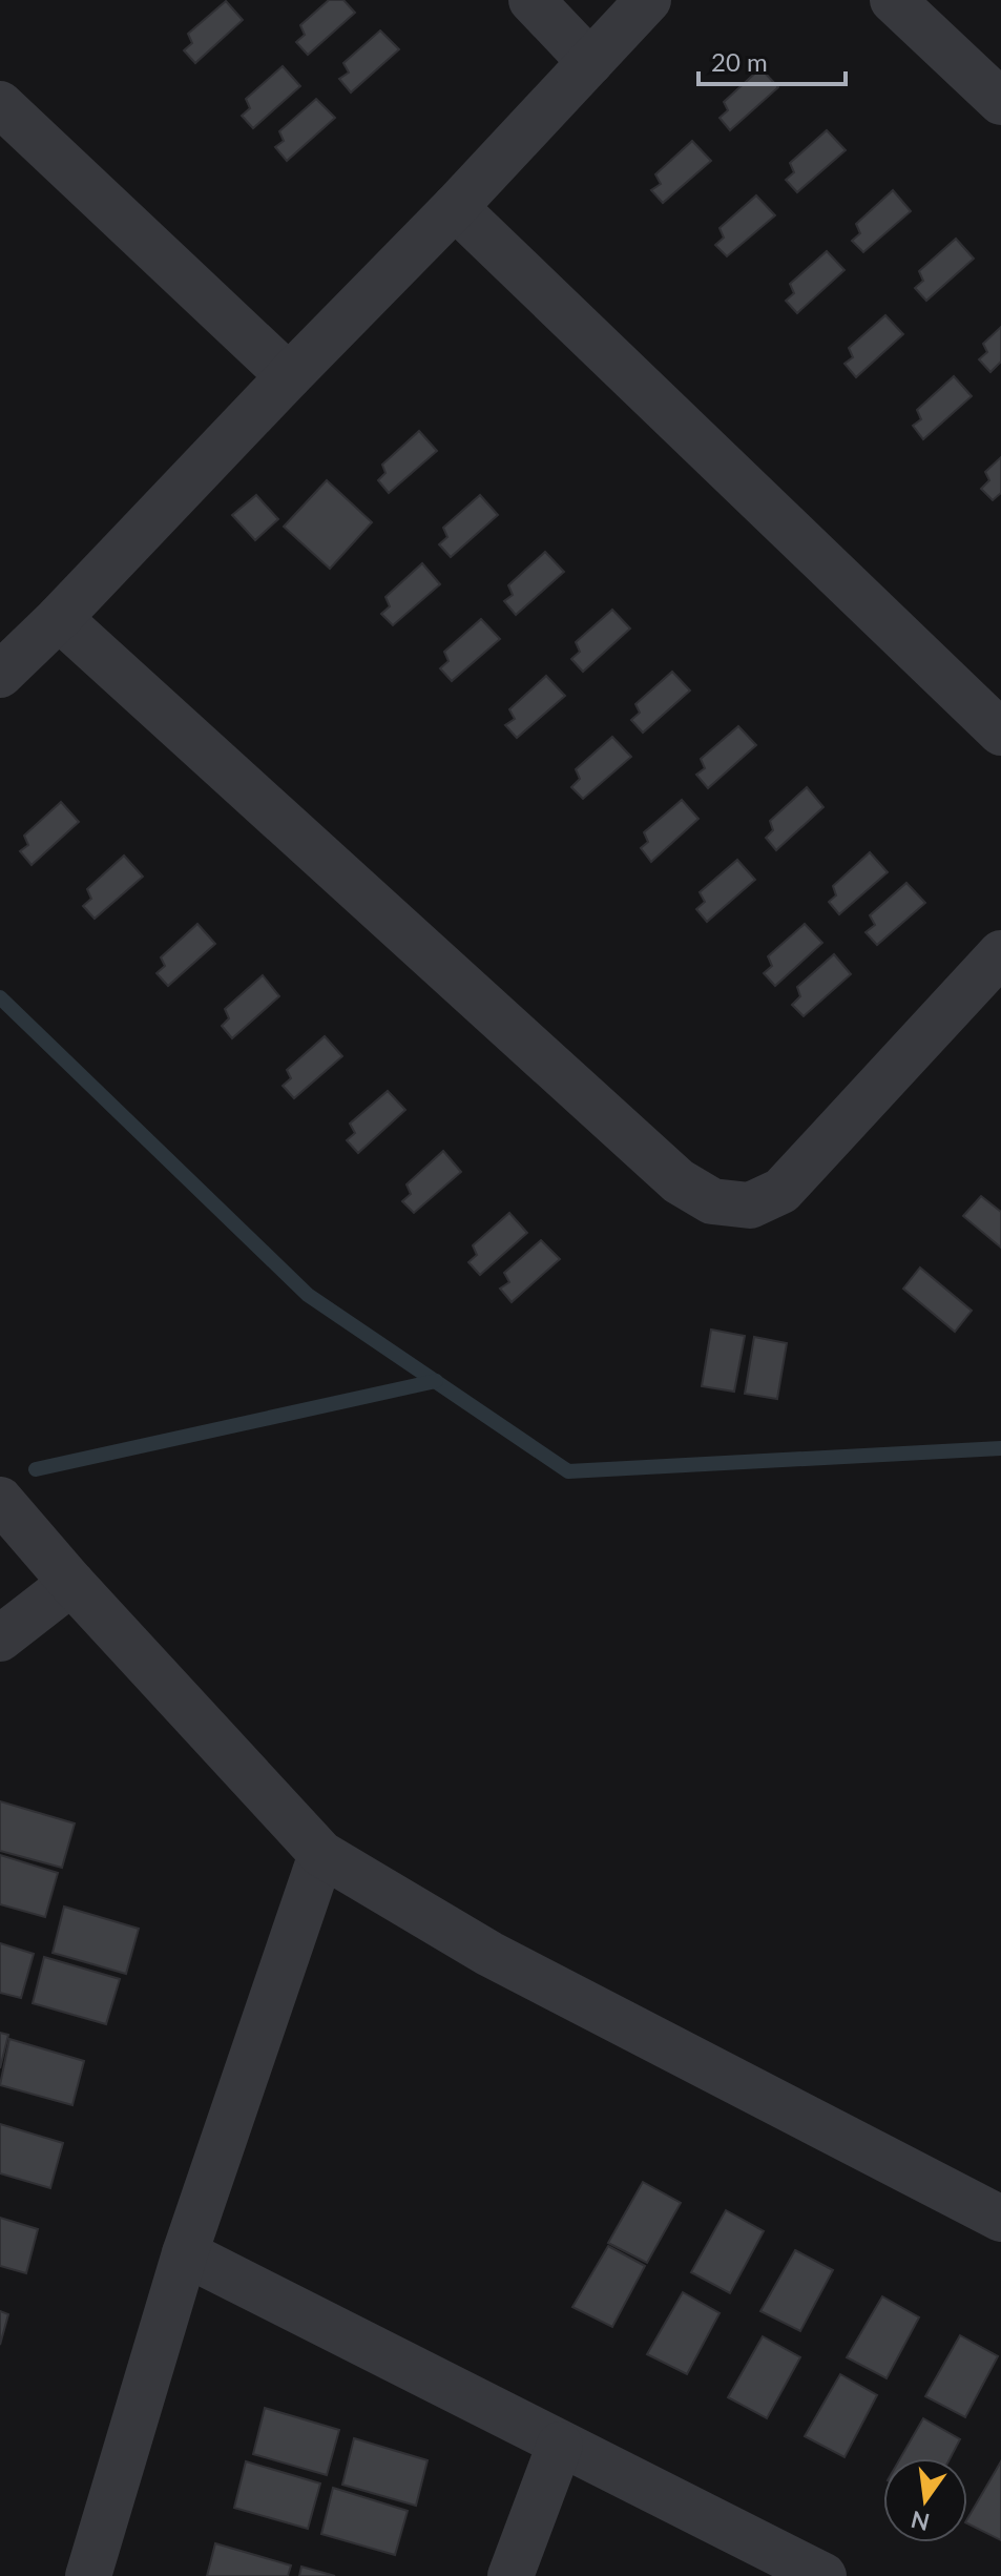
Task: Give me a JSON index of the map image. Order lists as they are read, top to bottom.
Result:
{
  "scale_bar": "20 m",
  "north": "bottom"
}
